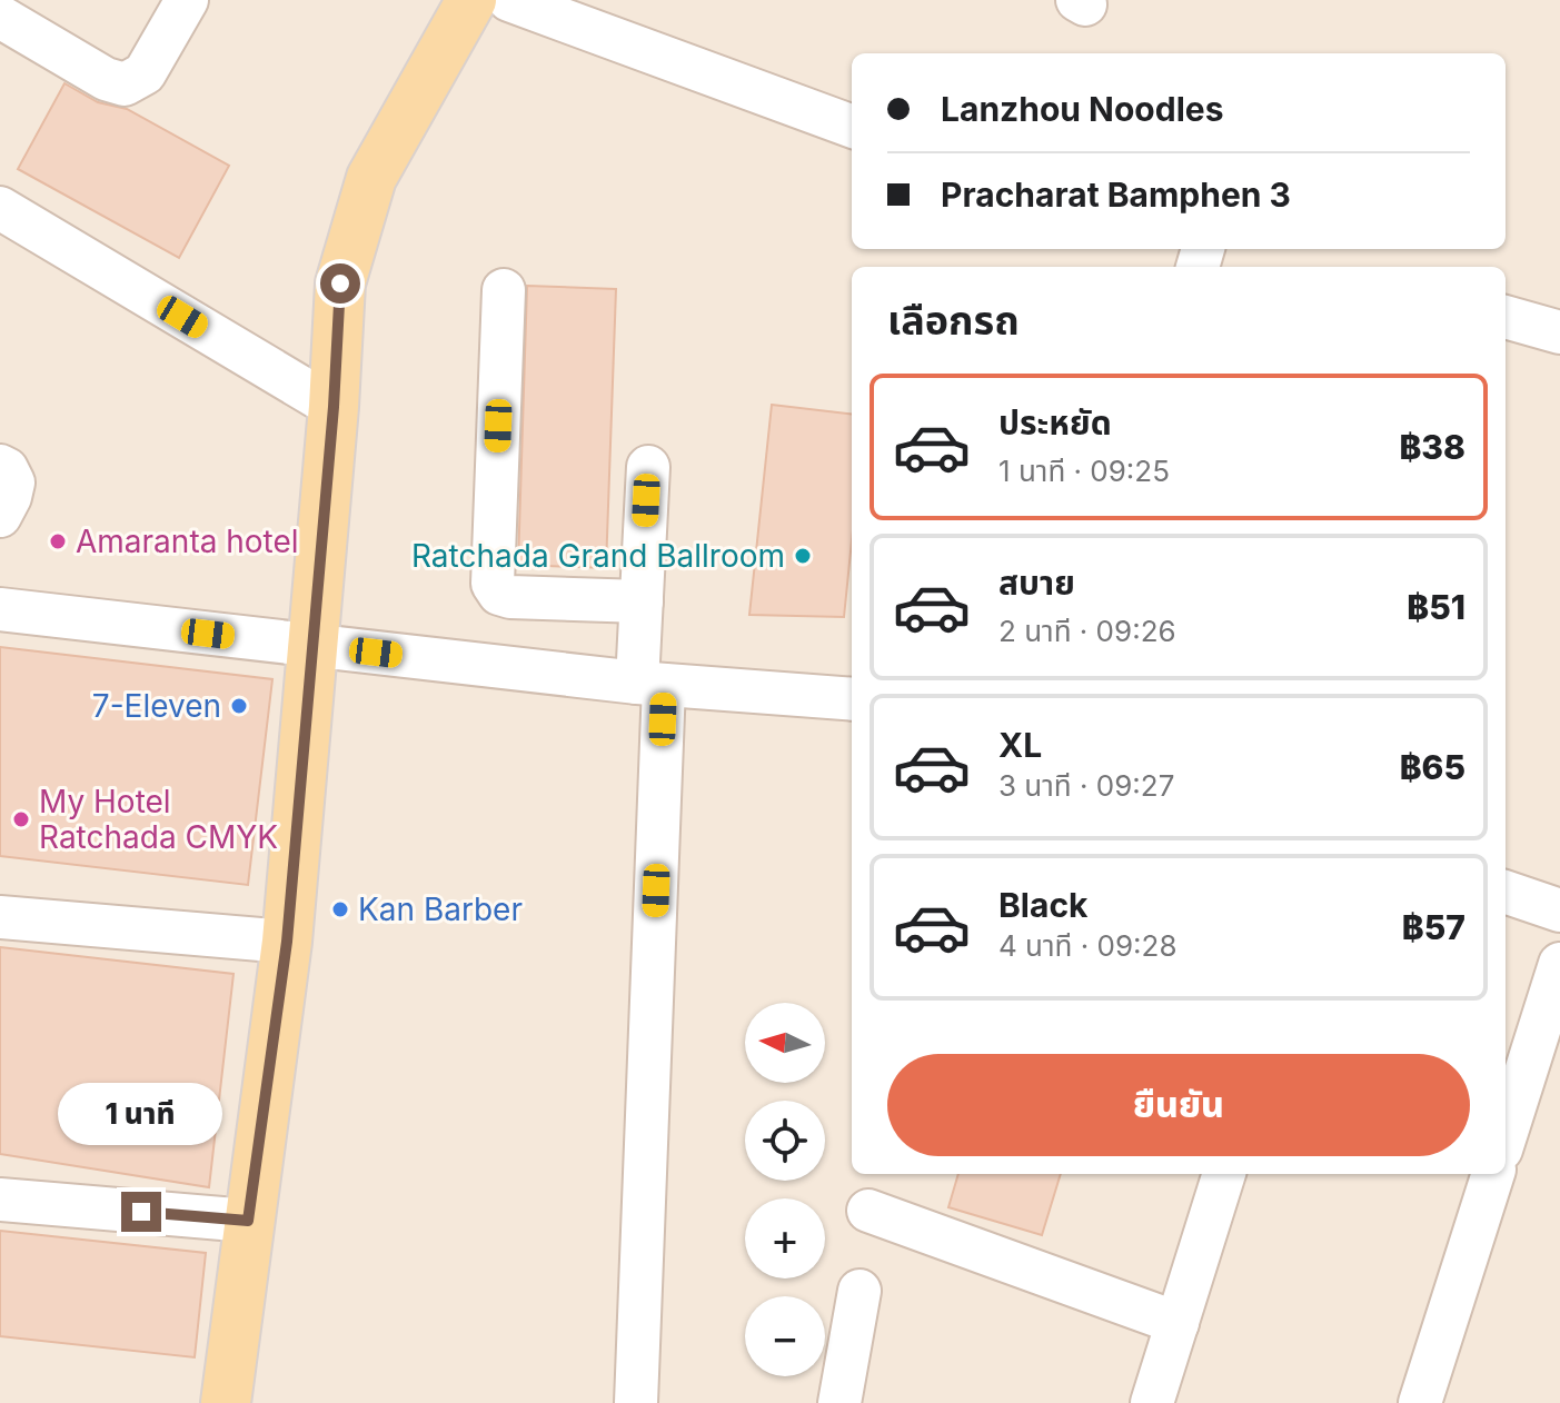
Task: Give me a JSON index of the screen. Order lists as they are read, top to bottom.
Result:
{
  "places": [
    "Amaranta hotel",
    "Ratchada Grand Ballroom",
    "7-Eleven",
    "My Hotel Ratchada CMYK",
    "Kan Barber"
  ],
  "north": "left",
  "page": {
    "banner": ["Lanzhou Noodles", "Pracharat Bamphen 3"],
    "heading": "เลือกรถ",
    "list": [
      {
        "name": "ประหยัด",
        "note": "1 นาที · 09:25",
        "value": "฿38"
      },
      {
        "name": "สบาย",
        "note": "2 นาที · 09:26",
        "value": "฿51"
      },
      {
        "name": "XL",
        "note": "3 นาที · 09:27",
        "value": "฿65"
      },
      {
        "name": "Black",
        "note": "4 นาที · 09:28",
        "value": "฿57"
      }
    ],
    "map_buttons": ["+", "−"],
    "buttons": "ยืนยัน",
    "bubble": "1 นาที"
  }
}
